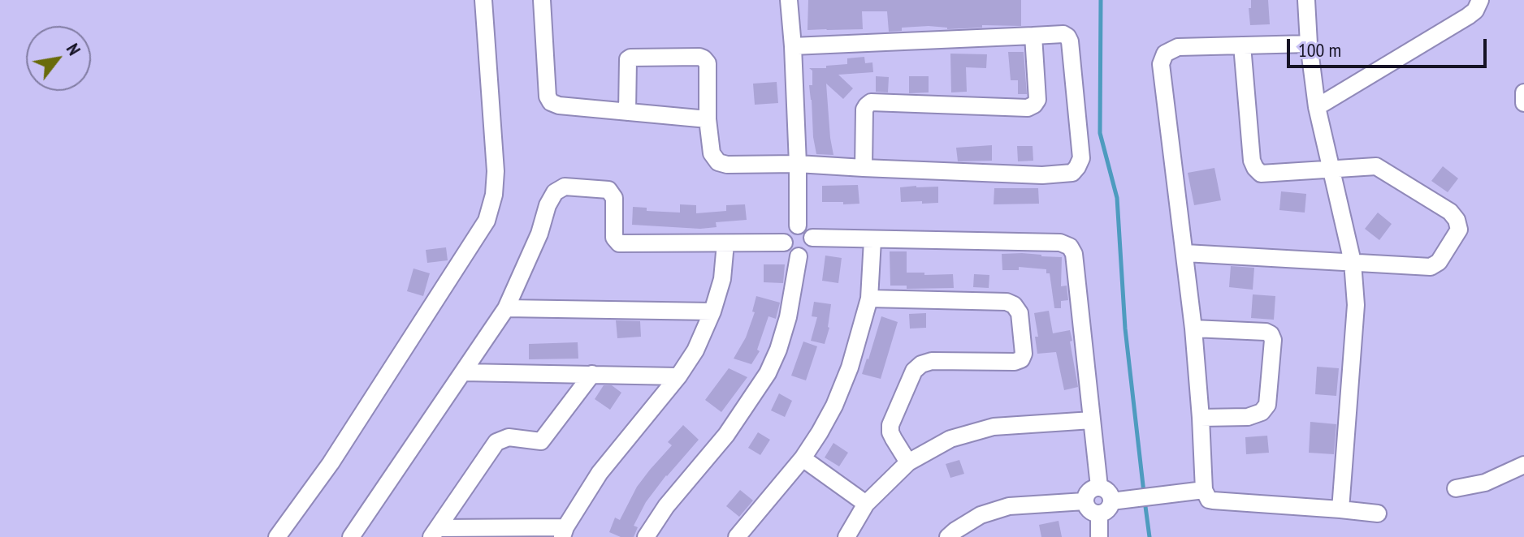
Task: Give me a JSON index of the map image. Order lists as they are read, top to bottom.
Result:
{
  "scale_bar": "100 m",
  "north": "top right"
}
